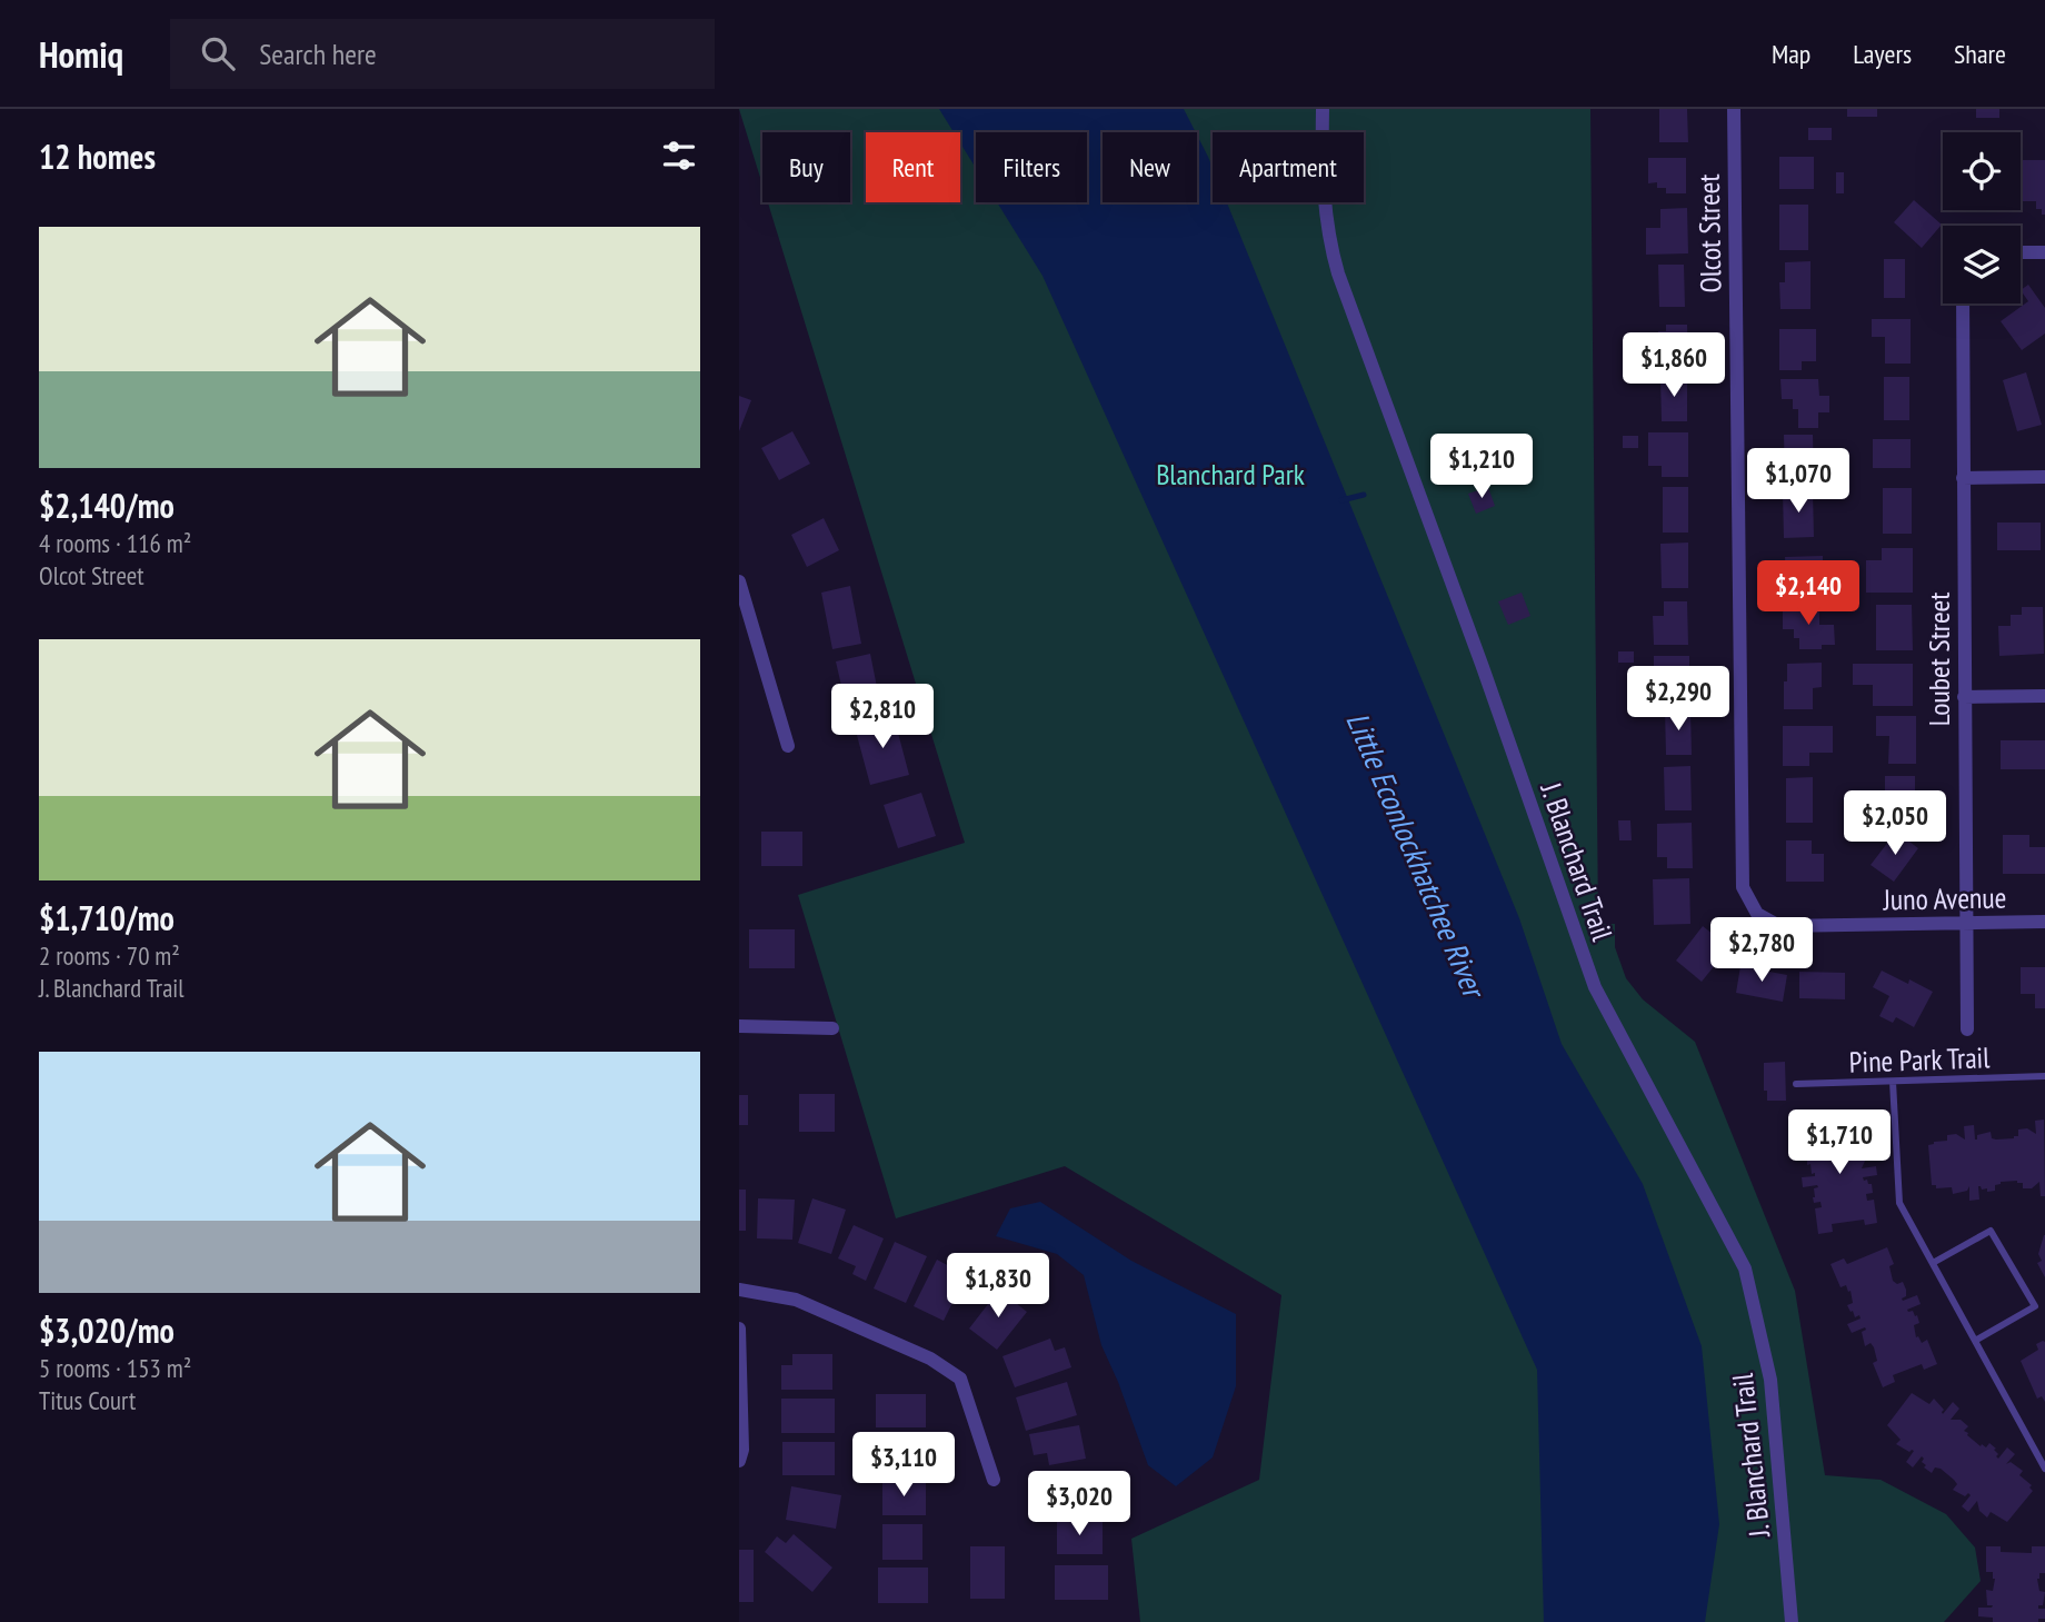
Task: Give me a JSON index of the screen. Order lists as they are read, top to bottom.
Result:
{
  "streets": {
    "street": [
      "Olcot Street",
      "Loubet Street",
      "J. Blanchard Trail",
      "Juno Avenue"
    ],
    "lane": ["Pine Park Trail"]
  },
  "crossings": [
    ["Olcot Street", "Juno Avenue"],
    ["Loubet Street", "Juno Avenue"]
  ],
  "water": ["Little Econlockhatchee River"],
  "parks": ["Blanchard Park"],
  "page": {
    "header": "Homiq",
    "search": "Search here",
    "nav": ["Map", "Layers", "Share"],
    "heading": "12 homes",
    "chip": [
      "Buy",
      "Rent",
      "Filters",
      "New",
      "Apartment"
    ],
    "list": [
      {
        "name": "$2,140/mo",
        "note": "4 rooms · 116 m² · Olcot Street"
      },
      {
        "name": "$1,710/mo",
        "note": "2 rooms · 70 m² · J. Blanchard Trail"
      },
      {
        "name": "$3,020/mo",
        "note": "5 rooms · 153 m² · Titus Court"
      }
    ],
    "price": [
      "$1,860",
      "$1,210",
      "$1,070",
      "$2,140",
      "$2,290",
      "$2,810",
      "$2,050",
      "$2,780",
      "$1,710",
      "$1,830",
      "$3,110",
      "$3,020"
    ]
  }
}
